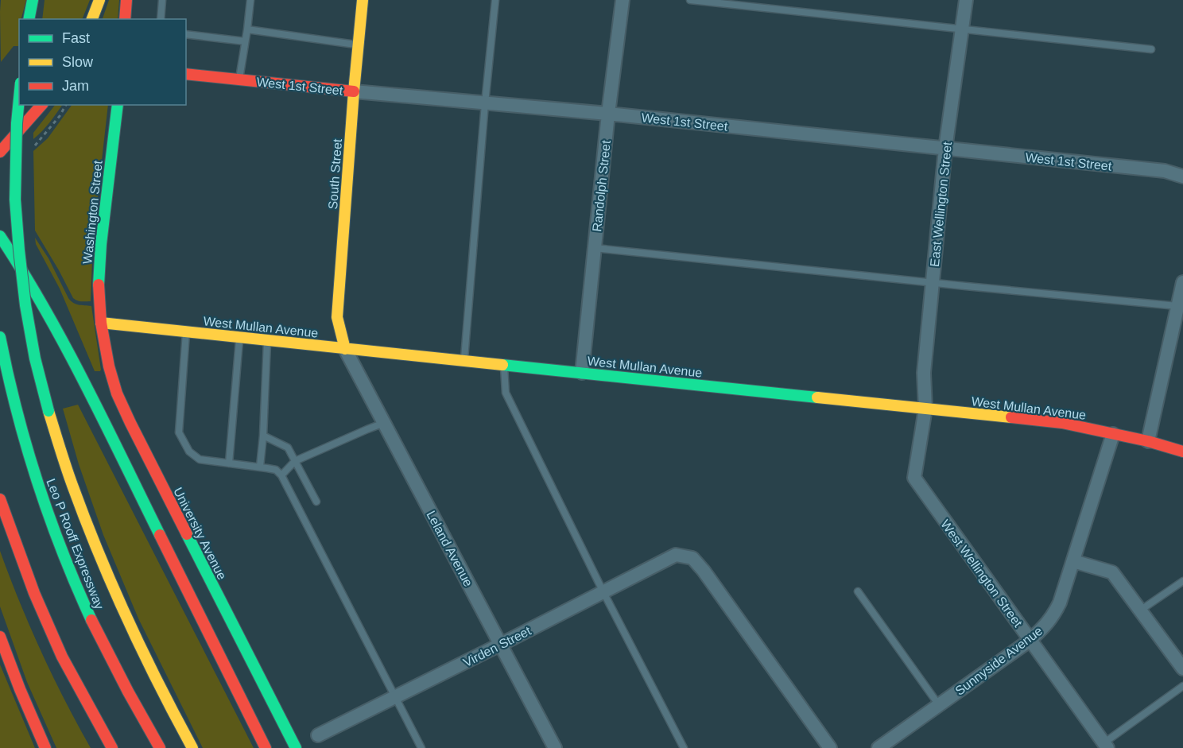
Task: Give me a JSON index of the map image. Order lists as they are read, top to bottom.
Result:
{
  "streets": {
    "main road": [
      "West 1st Street",
      "South Street",
      "Washington Street",
      "West Mullan Avenue",
      "University Avenue",
      "Leo P Rooff Expressway"
    ],
    "street": [
      "Randolph Street",
      "East Wellington Street",
      "Leland Avenue",
      "West Wellington Street",
      "Virden Street",
      "Sunnyside Avenue"
    ]
  },
  "crossings": [
    ["West 1st Street", "South Street"],
    ["West 1st Street", "Randolph Street"],
    ["West 1st Street", "East Wellington Street"],
    ["South Street", "West Mullan Avenue"],
    ["South Street", "Leland Avenue"],
    ["Randolph Street", "West Mullan Avenue"],
    ["East Wellington Street", "West Mullan Avenue"],
    ["East Wellington Street", "West Wellington Street"],
    ["Washington Street", "West Mullan Avenue"],
    ["Washington Street", "University Avenue"],
    ["West Mullan Avenue", "University Avenue"],
    ["West Mullan Avenue", "Leland Avenue"],
    ["West Mullan Avenue", "West Wellington Street"],
    ["West Mullan Avenue", "Sunnyside Avenue"],
    ["Leland Avenue", "Virden Street"],
    ["West Wellington Street", "Sunnyside Avenue"]
  ],
  "legend": ["Fast", "Slow", "Jam"]
}
